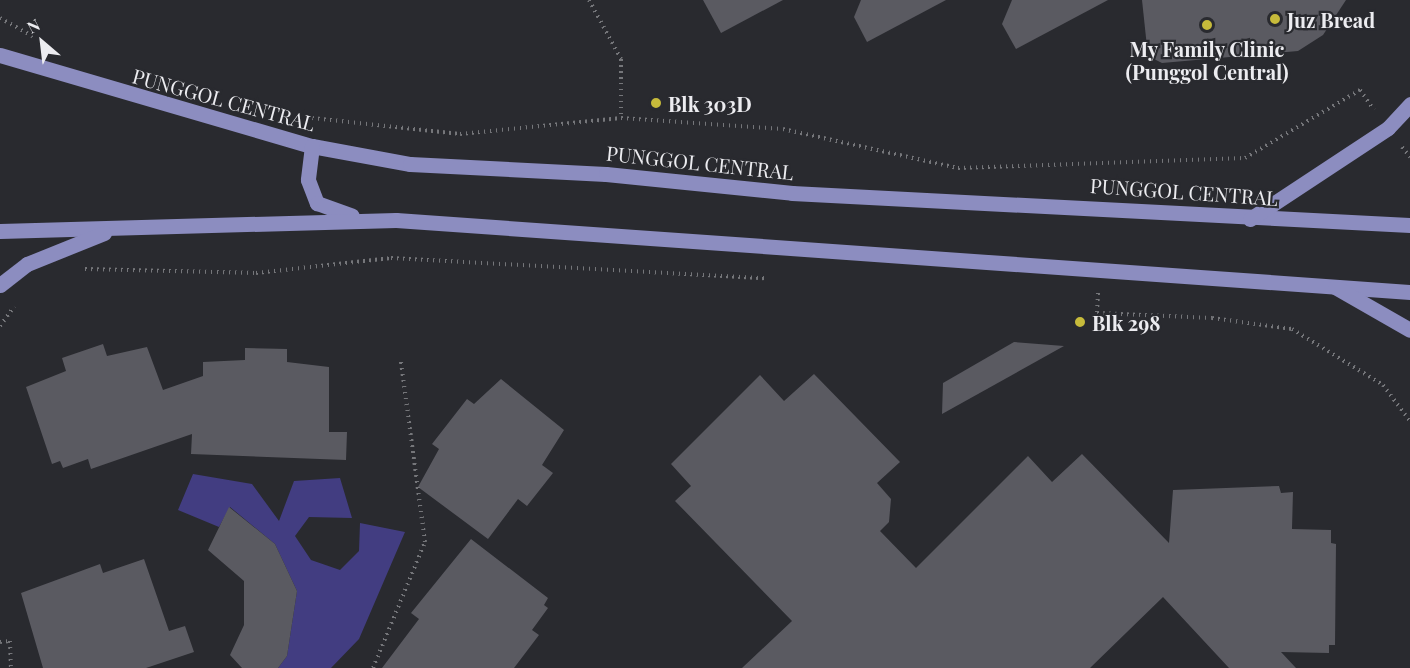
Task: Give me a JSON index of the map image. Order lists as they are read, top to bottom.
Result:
{
  "streets": {
    "main road": ["PUNGGOL CENTRAL"]
  },
  "places": [
    "Juz Bread",
    "My Family Clinic (Punggol Central)",
    "Blk 303D",
    "Blk 298"
  ],
  "north": "top left"
}
